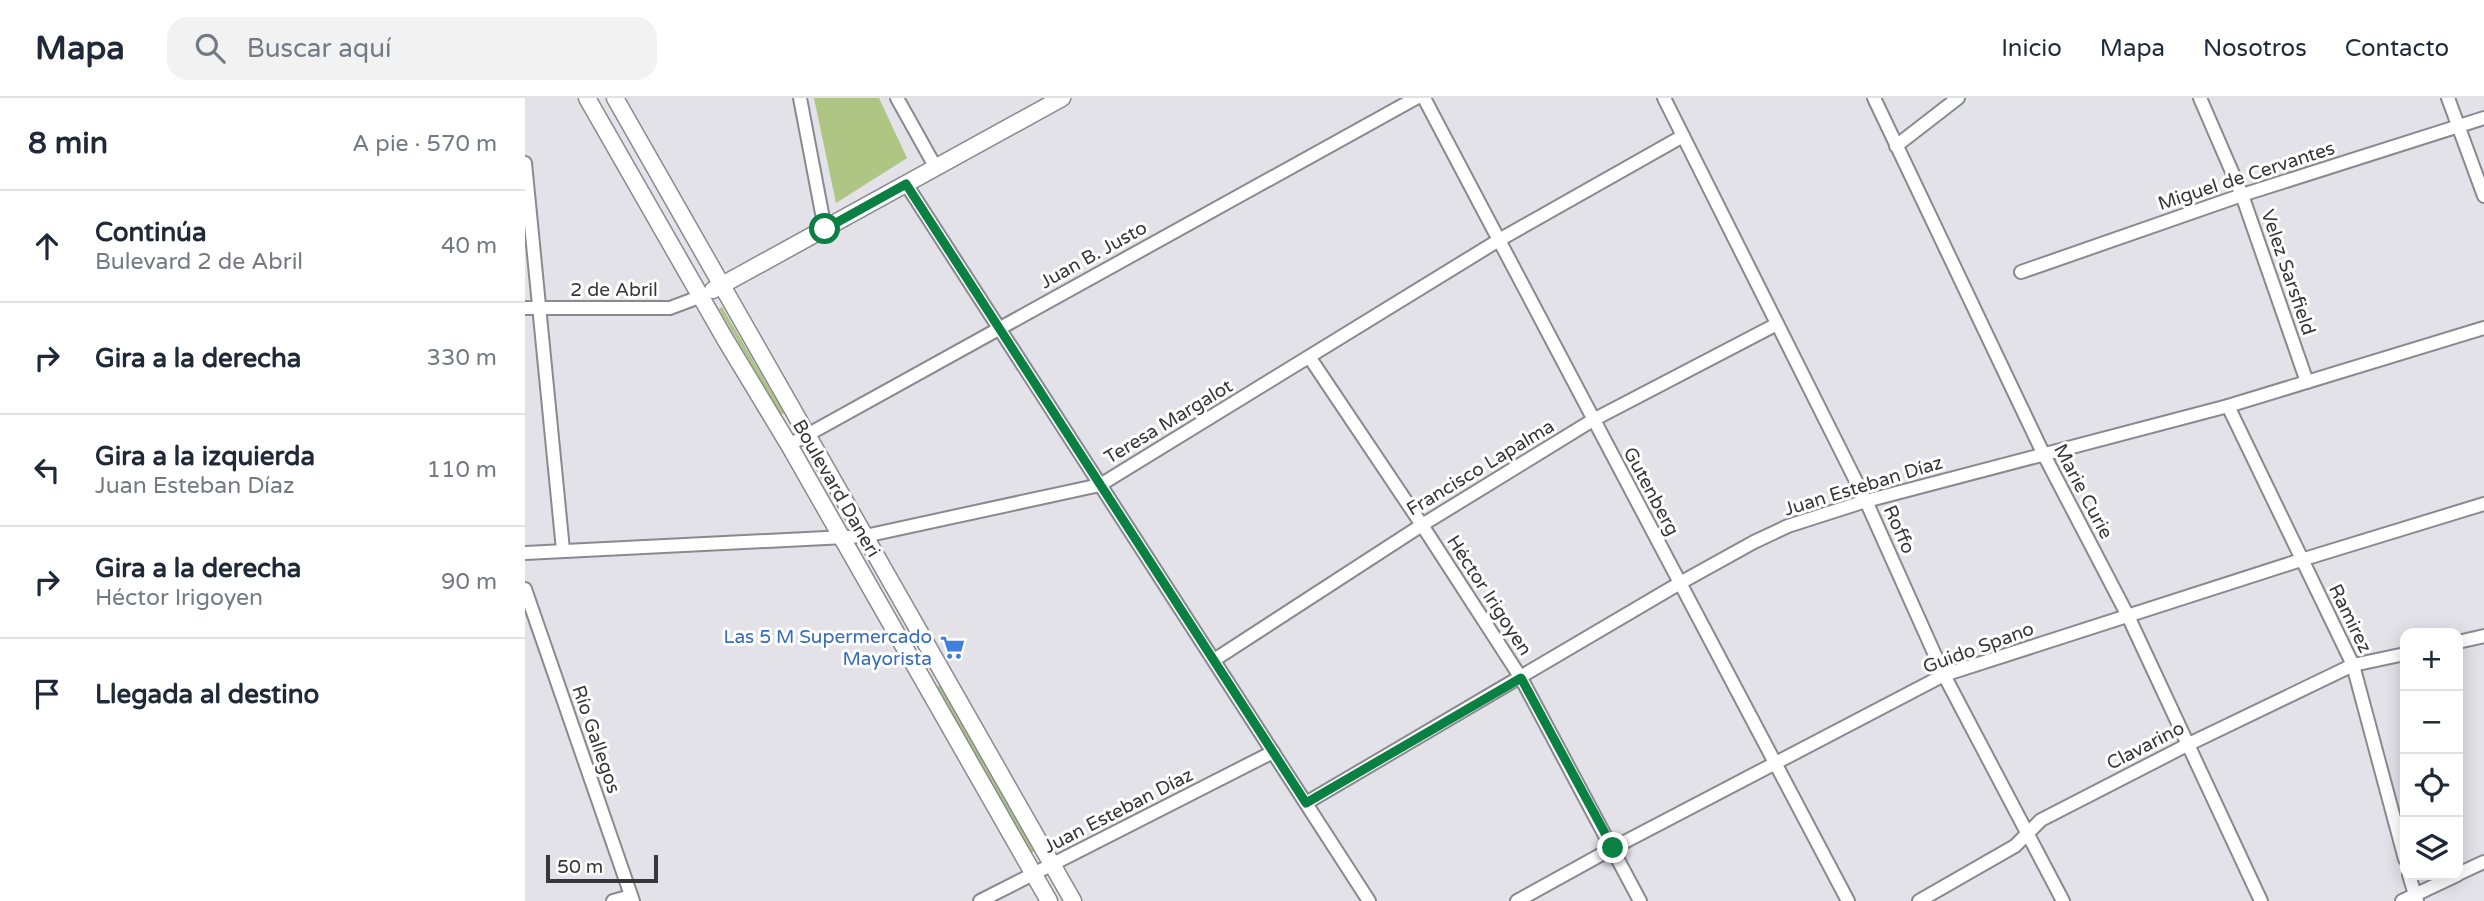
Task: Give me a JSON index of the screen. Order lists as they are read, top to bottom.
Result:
{
  "streets": {
    "main road": ["Boulevard Daneri"],
    "street": [
      "Miguel de Cervantes",
      "Juan B. Justo",
      "Velez Sarsfield",
      "2 de Abril",
      "Teresa Margalot",
      "Francisco Lapalma",
      "Juan Esteban Díaz",
      "Gutenberg",
      "Marie Curie",
      "Roffo",
      "Héctor Irigoyen",
      "Ramirez",
      "Guido Spano",
      "Río Gallegos",
      "Clavarino"
    ]
  },
  "crossings": [
    ["Miguel de Cervantes", "Velez Sarsfield"],
    ["Juan B. Justo", "Boulevard Daneri"],
    ["Velez Sarsfield", "Juan Esteban Díaz"],
    ["2 de Abril", "Boulevard Daneri"],
    ["Teresa Margalot", "Boulevard Daneri"],
    ["Teresa Margalot", "Gutenberg"],
    ["Teresa Margalot", "Roffo"],
    ["Teresa Margalot", "Héctor Irigoyen"],
    ["Francisco Lapalma", "Gutenberg"],
    ["Francisco Lapalma", "Roffo"],
    ["Francisco Lapalma", "Héctor Irigoyen"],
    ["Juan Esteban Díaz", "Boulevard Daneri"],
    ["Juan Esteban Díaz", "Gutenberg"],
    ["Juan Esteban Díaz", "Marie Curie"],
    ["Juan Esteban Díaz", "Roffo"],
    ["Juan Esteban Díaz", "Héctor Irigoyen"],
    ["Juan Esteban Díaz", "Ramirez"],
    ["Gutenberg", "Guido Spano"],
    ["Marie Curie", "Guido Spano"],
    ["Marie Curie", "Clavarino"],
    ["Roffo", "Guido Spano"],
    ["Roffo", "Clavarino"],
    ["Héctor Irigoyen", "Guido Spano"],
    ["Ramirez", "Guido Spano"],
    ["Ramirez", "Clavarino"]
  ],
  "places": {
    "supermarket": ["Las 5 M Supermercado Mayorista"]
  },
  "scale_bar": "50 m",
  "page": {
    "header": "Mapa",
    "search": "Buscar aquí",
    "nav": [
      "Inicio",
      "Mapa",
      "Nosotros",
      "Contacto"
    ],
    "heading": ["8 min", "A pie · 570 m"],
    "list": [
      ["Continúa", "Bulevard 2 de Abril", "40 m"],
      ["Gira a la derecha", "330 m"],
      ["Gira a la izquierda", "Juan Esteban Díaz", "110 m"],
      ["Gira a la derecha", "Héctor Irigoyen", "90 m"],
      "Llegada al destino"
    ],
    "map_buttons": ["+", "−"],
    "scale": "50 m"
  }
}
